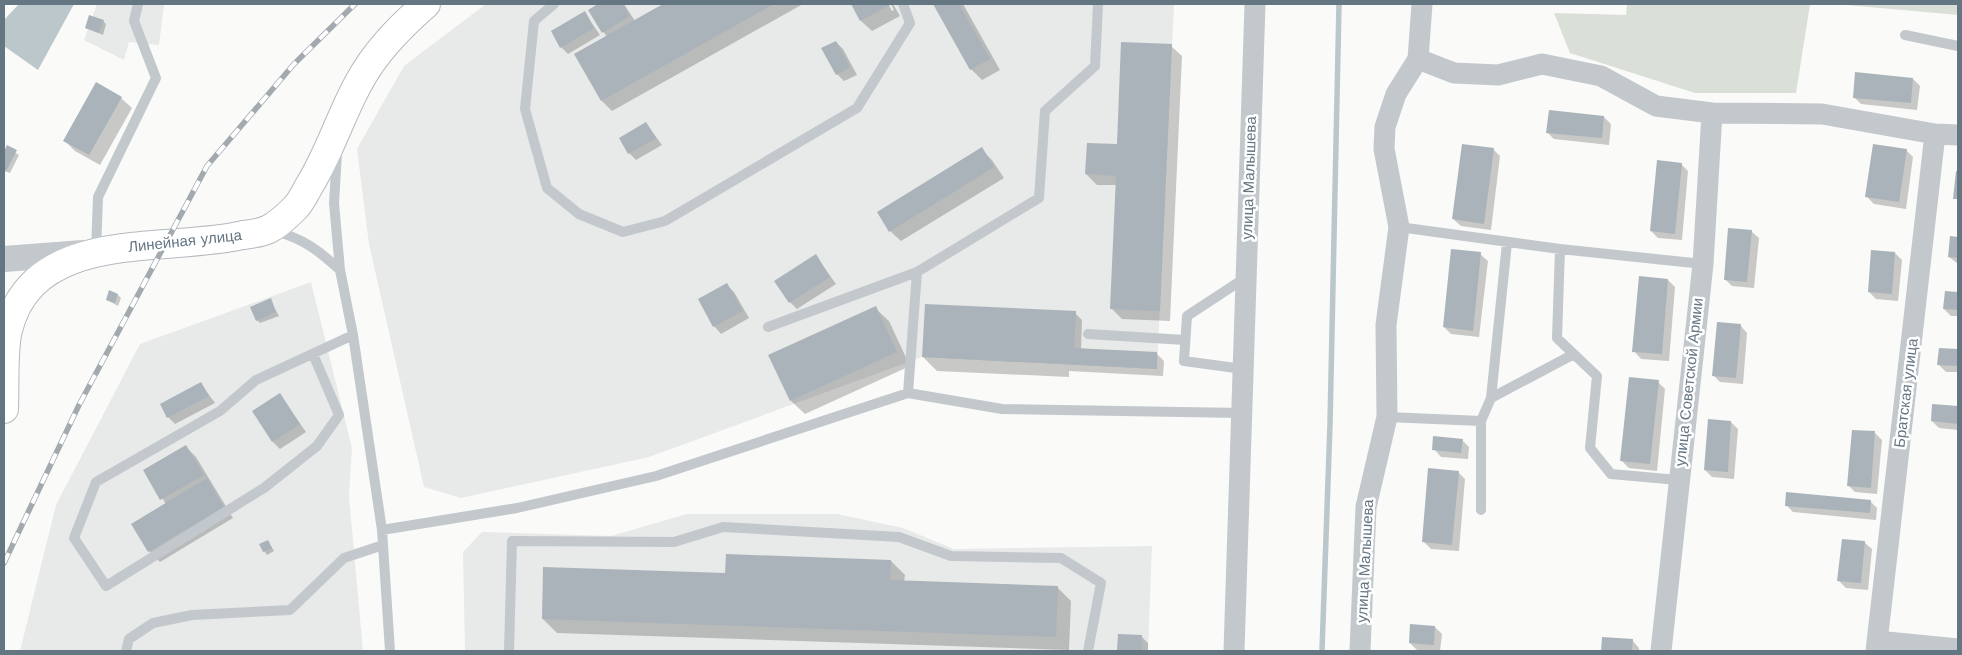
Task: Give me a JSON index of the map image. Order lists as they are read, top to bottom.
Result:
{
  "streets": {
    "main road": ["Линейная улица"],
    "street": ["улица Малышева", "улица Советской Армии", "Братская улица"]
  }
}
